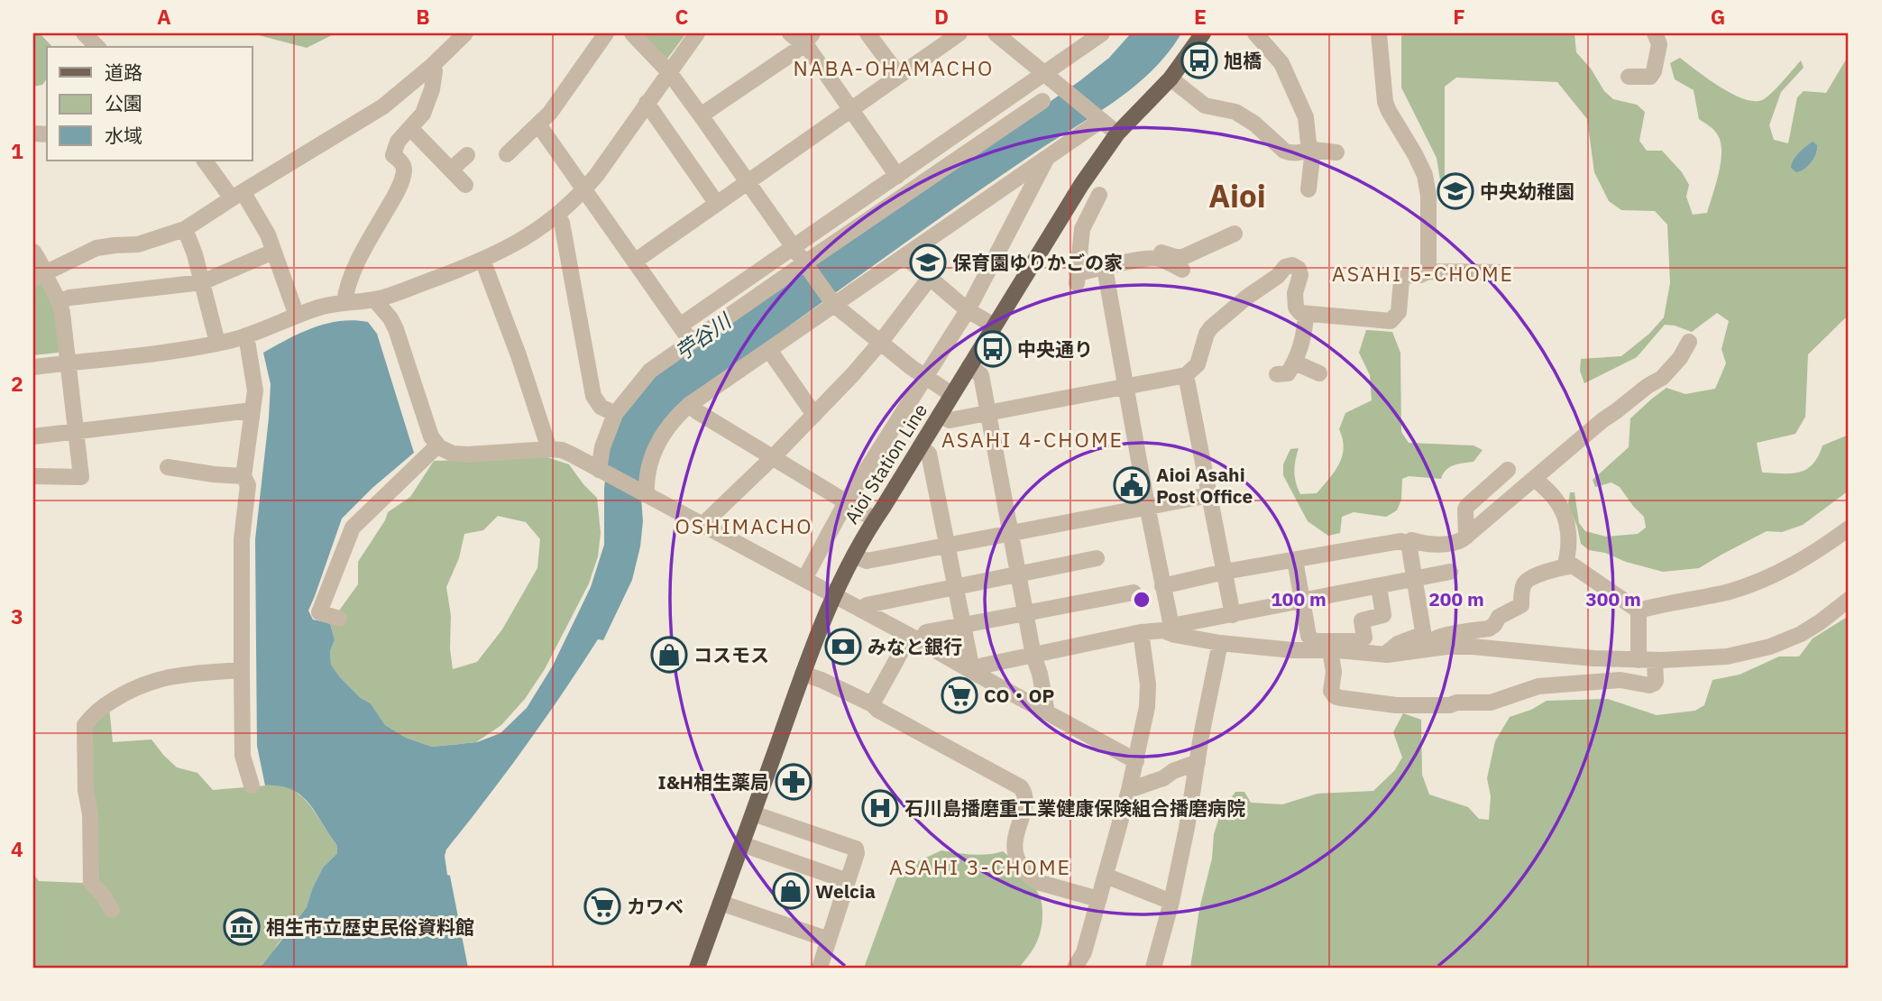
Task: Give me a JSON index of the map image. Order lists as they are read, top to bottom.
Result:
{
  "streets": {
    "main road": ["Aioi Station Line"]
  },
  "districts": [
    "NABA-OHAMACHO",
    "Aioi",
    "ASAHI 5-CHOME",
    "ASAHI 4-CHOME",
    "OSHIMACHO",
    "ASAHI 3-CHOME"
  ],
  "water": ["苧谷川"],
  "places": {
    "bus stop": ["旭橋", "中央通り"],
    "school or university": ["中央幼稚園", "保育園ゆりかごの家"],
    "public building": ["Aioi Asahi Post Office"],
    "bank": ["みなと銀行"],
    "shop": ["コスモス", "Welcia"],
    "supermarket": ["CO・OP", "カワベ"],
    "pharmacy": ["I&H相生薬局"],
    "hospital": ["石川島播磨重工業健康保険組合播磨病院"],
    "museum": ["相生市立歴史民俗資料館"]
  },
  "legend": ["道路", "公園", "水域"],
  "grid": {
    "columns": [
      "A",
      "B",
      "C",
      "D",
      "E",
      "F",
      "G"
    ],
    "rows": [
      "1",
      "2",
      "3",
      "4"
    ]
  },
  "rings": ["100 m", "200 m", "300 m"]
}
